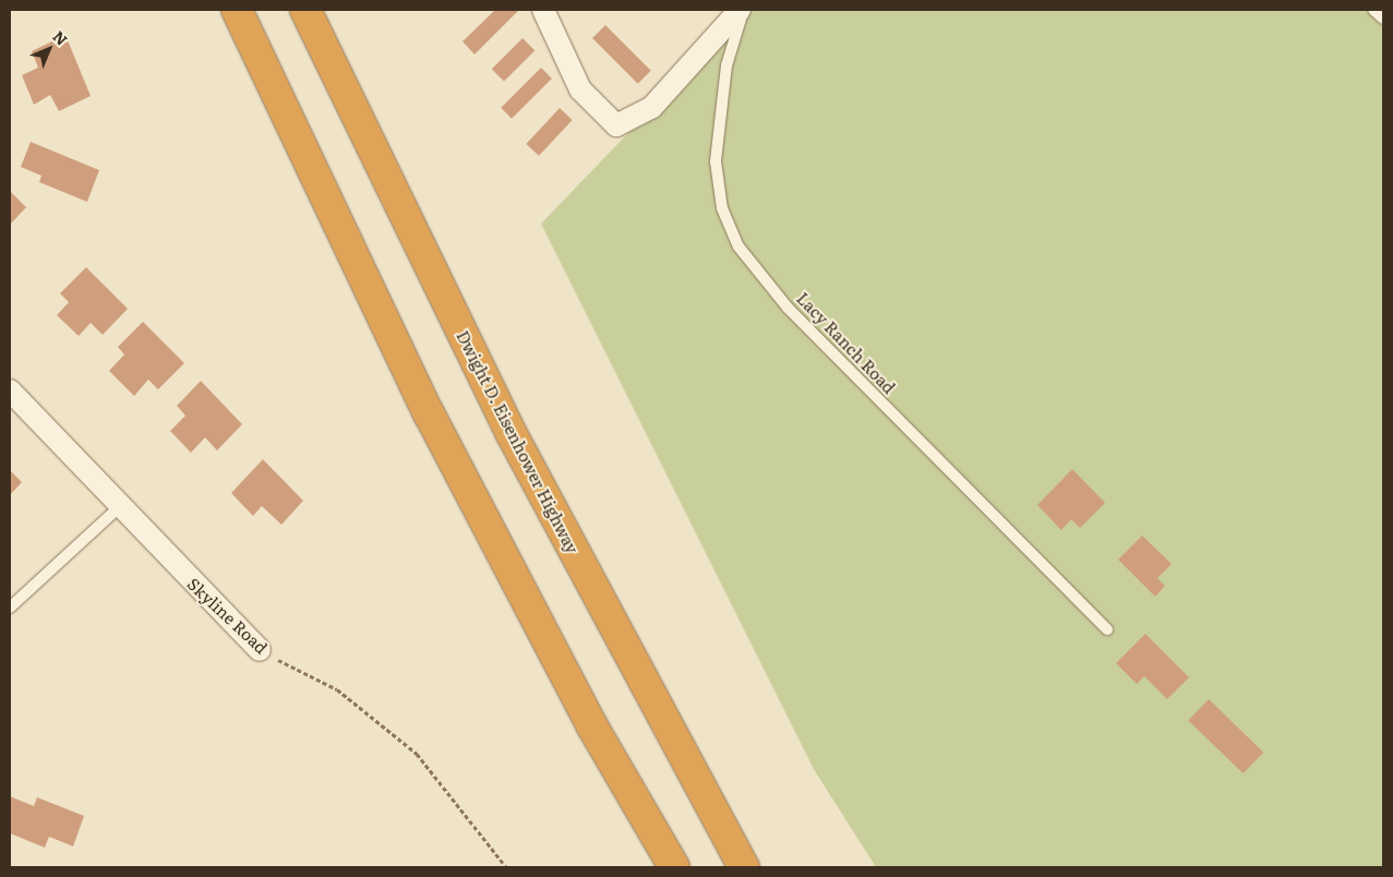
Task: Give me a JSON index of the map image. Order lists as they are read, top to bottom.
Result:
{
  "streets": {
    "highway": ["Dwight D. Eisenhower Highway"],
    "street": ["Skyline Road"],
    "lane": ["Lacy Ranch Road"]
  },
  "north": "top right"
}
